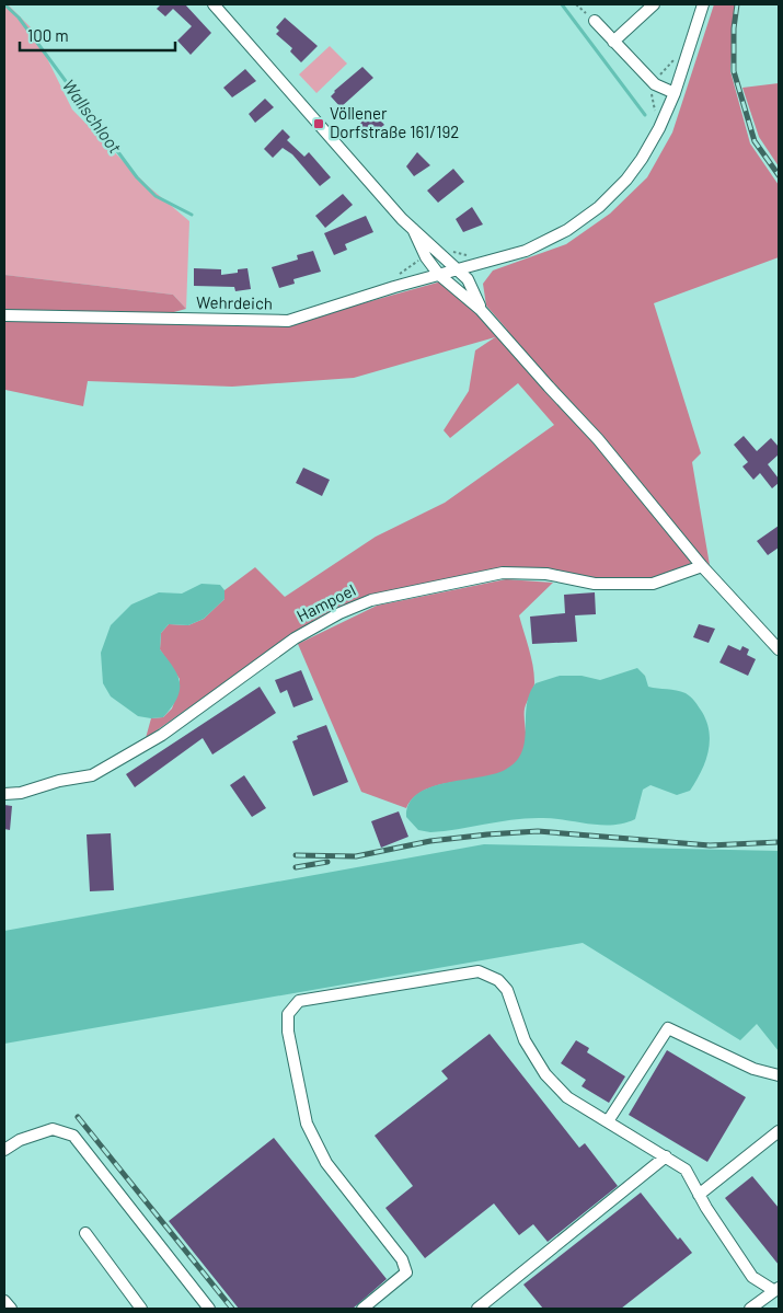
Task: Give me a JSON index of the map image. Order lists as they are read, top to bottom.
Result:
{
  "streets": {
    "street": ["Wehrdeich", "Hampoel"]
  },
  "water": ["Wallschloot"],
  "places": {
    "transit": ["Völlener Dorfstraße 161/192"]
  },
  "scale_bar": "100 m"
}
